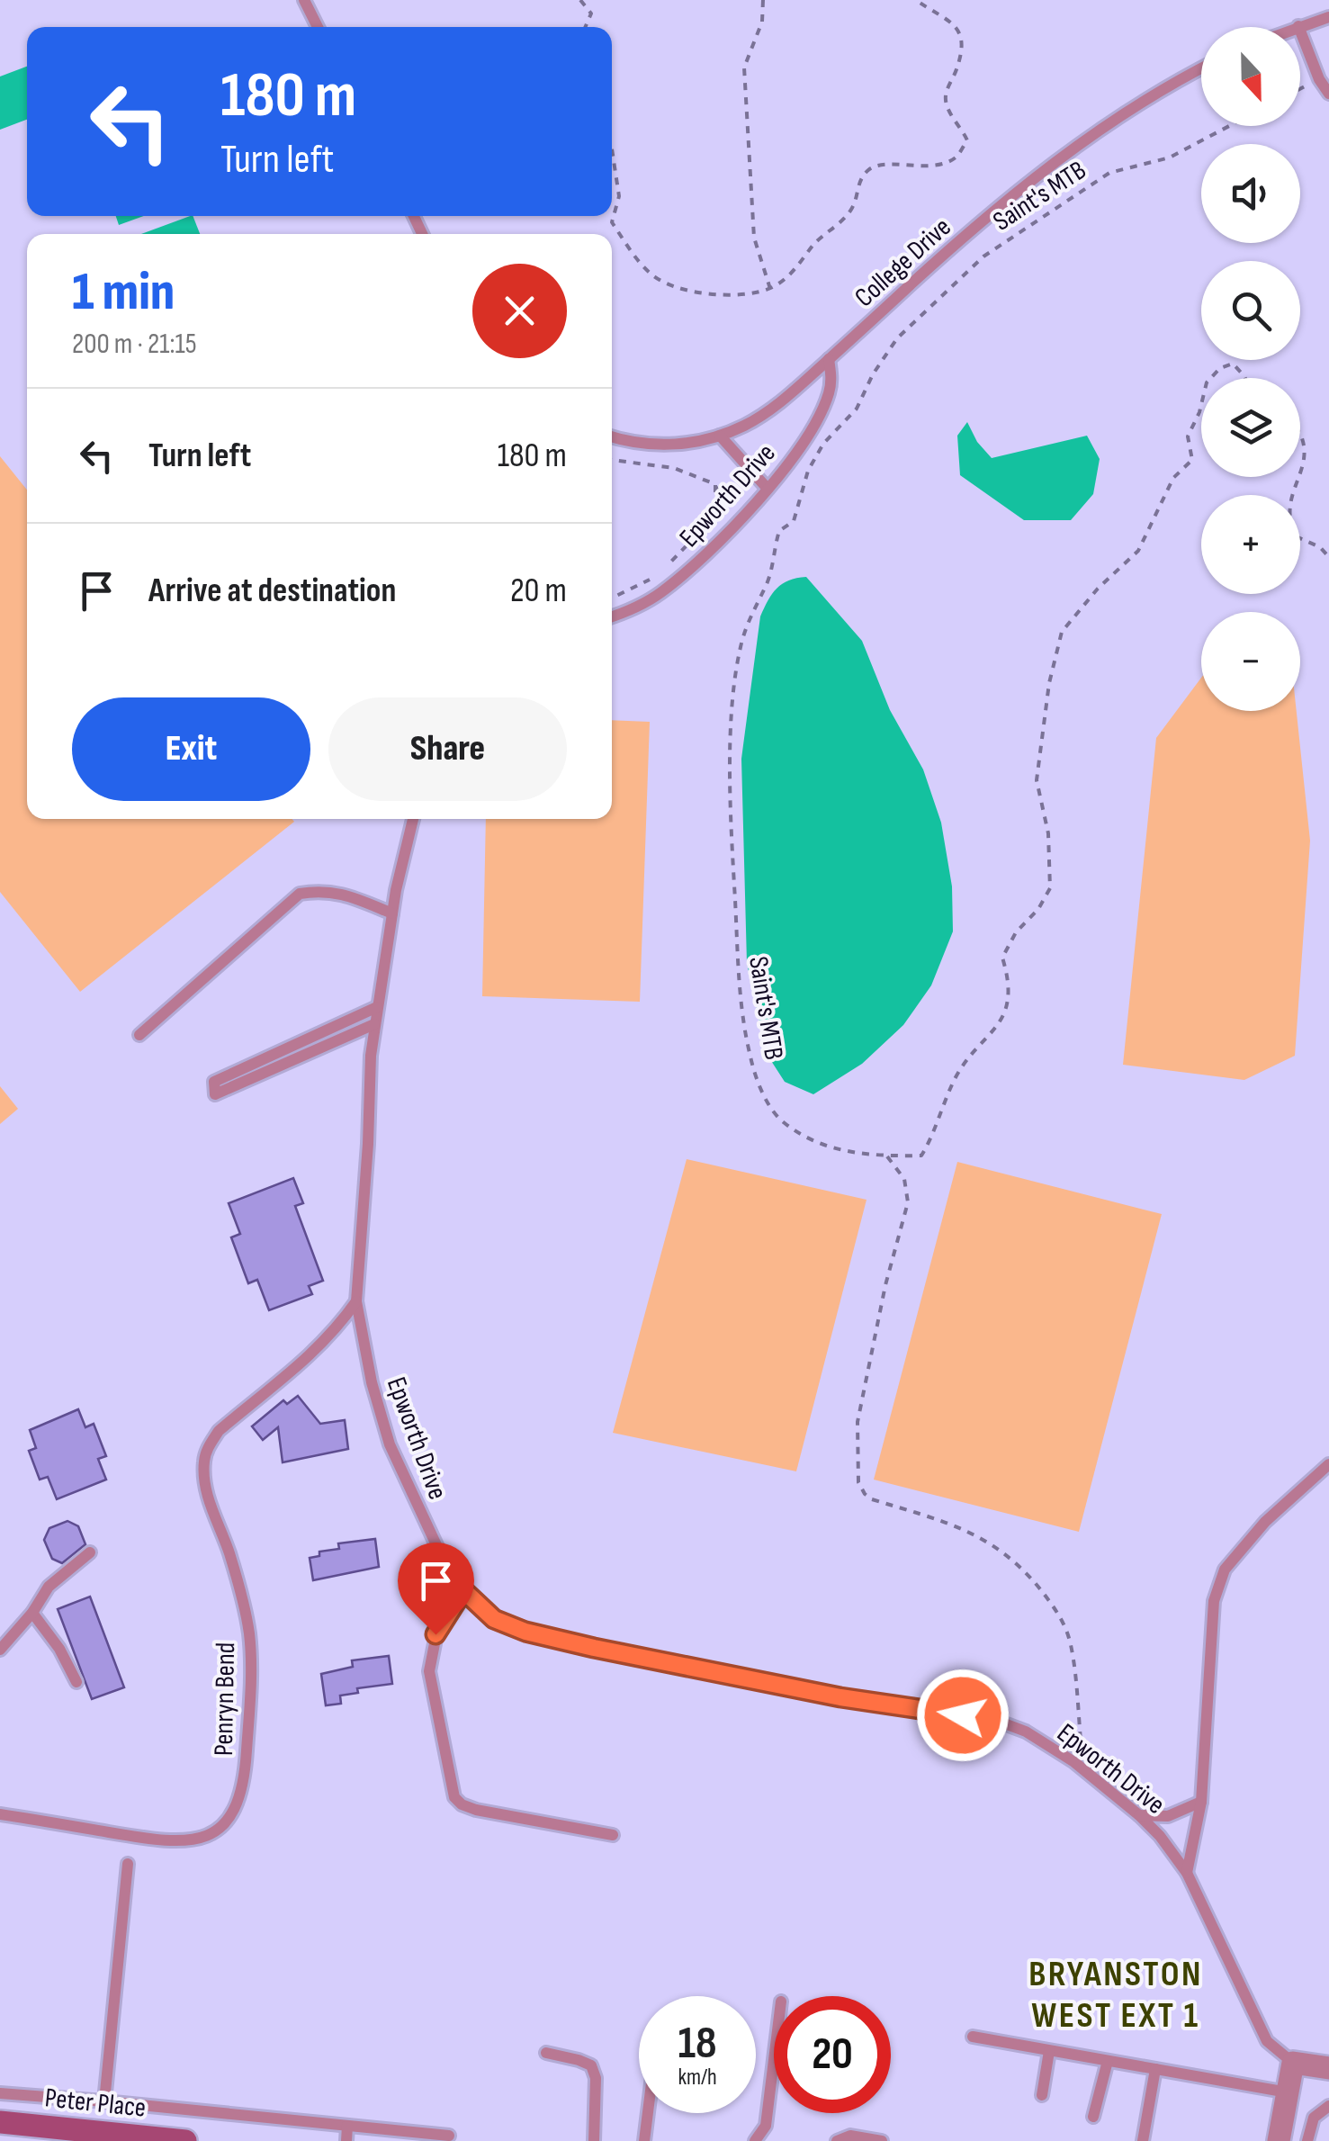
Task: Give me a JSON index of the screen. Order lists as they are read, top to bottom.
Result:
{
  "streets": {
    "main road": ["Peter Place"],
    "lane": ["College Drive", "Epworth Drive", "Penryn Bend"],
    "path": ["Saint's MTB"]
  },
  "crossings": [
    ["College Drive", "Epworth Drive"],
    ["Epworth Drive", "Penryn Bend"]
  ],
  "districts": ["BRYANSTON WEST EXT 1"],
  "north": "bottom",
  "page": {
    "map_buttons": ["+", "−"],
    "turn": ["180 m", "Turn left"],
    "heading": ["1 min", "200 m · 21:15"],
    "list": [
      {
        "name": "Turn left",
        "value": "180 m"
      },
      {
        "name": "Arrive at destination",
        "value": "20 m"
      }
    ],
    "buttons": ["Exit", "Share"],
    "speed": "18 km/h",
    "limit": "20"
  }
}
